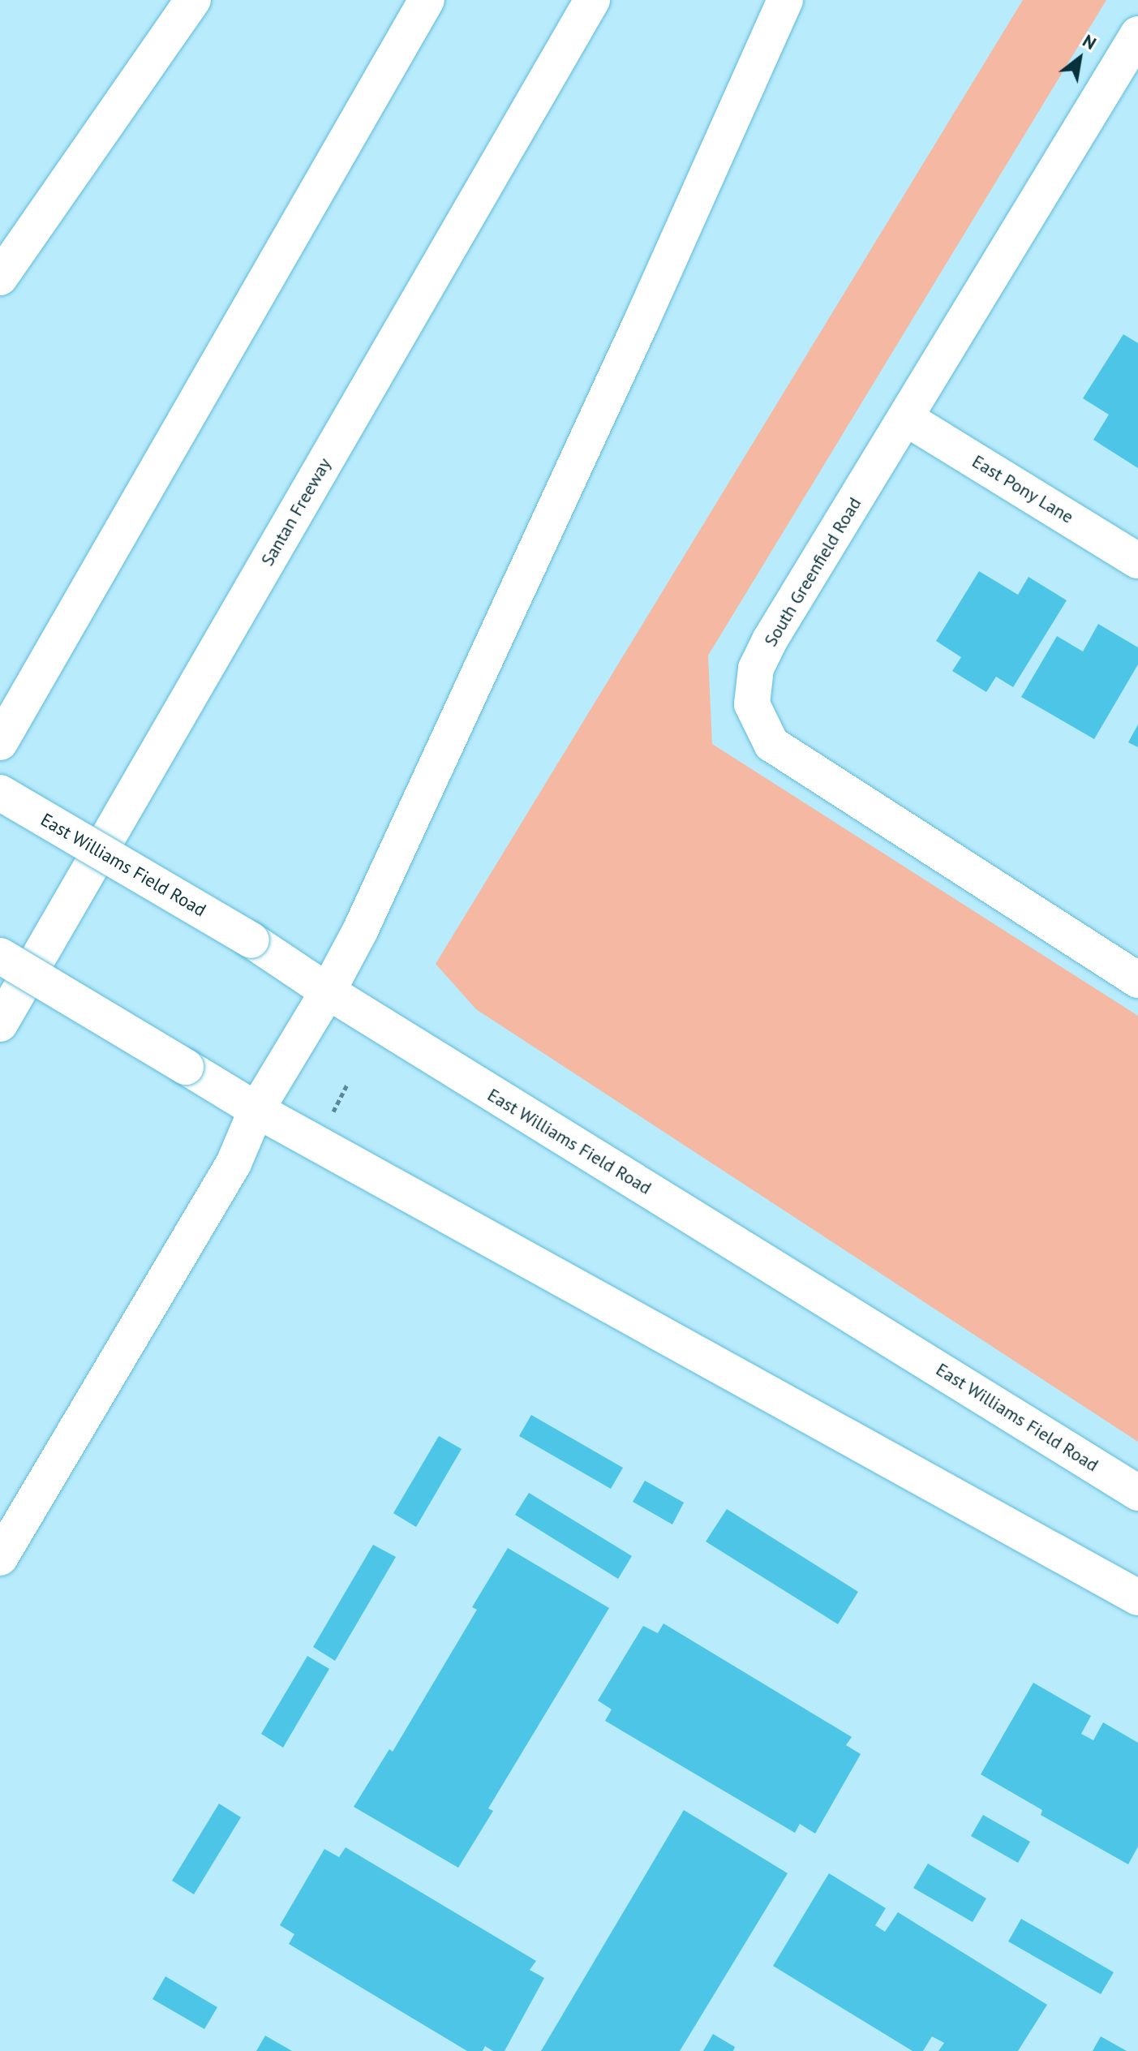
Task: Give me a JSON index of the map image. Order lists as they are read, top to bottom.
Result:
{
  "streets": {
    "main road": [
      "East Pony Lane",
      "Santan Freeway",
      "South Greenfield Road",
      "East Williams Field Road"
    ]
  },
  "crossings": [
    ["East Pony Lane", "South Greenfield Road"]
  ],
  "north": "top right"
}
